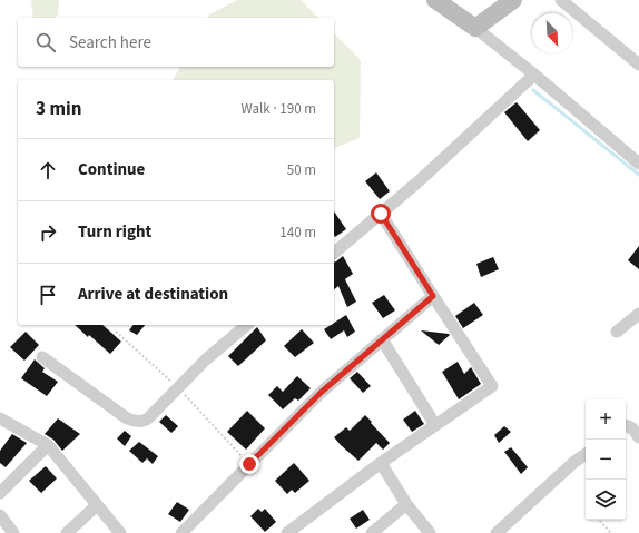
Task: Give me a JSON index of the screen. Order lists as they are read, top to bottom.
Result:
{
  "north": "bottom right",
  "page": {
    "search": "Search here",
    "heading": ["3 min", "Walk · 190 m"],
    "list": [
      ["Continue", "50 m"],
      ["Turn right", "140 m"],
      "Arrive at destination"
    ],
    "map_buttons": ["+", "−"]
  }
}
